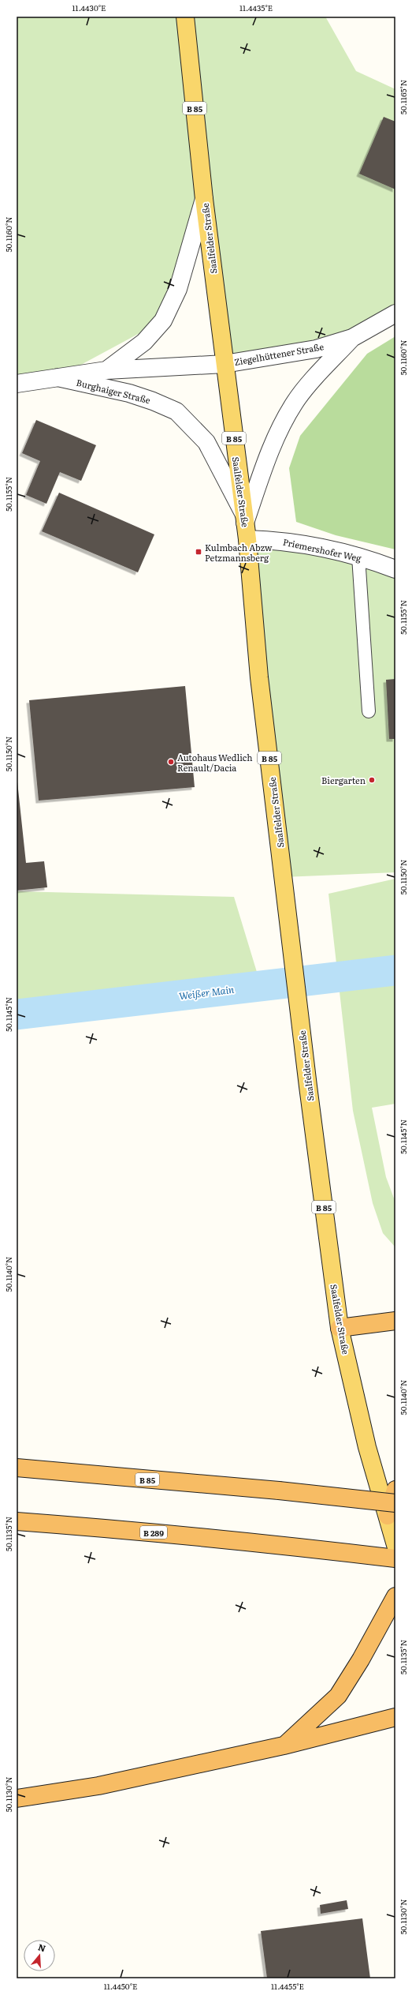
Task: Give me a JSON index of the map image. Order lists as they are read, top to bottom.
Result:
{
  "streets": {
    "highway": ["B 85", "B 289"],
    "main road": ["Saalfelder Straße"],
    "street": ["Ziegelhüttener Straße", "Burghaiger Straße", "Priemershofer Weg"]
  },
  "crossings": [
    ["B 85", "Saalfelder Straße"],
    ["Saalfelder Straße", "Ziegelhüttener Straße"],
    ["Saalfelder Straße", "Burghaiger Straße"],
    ["Saalfelder Straße", "Priemershofer Weg"],
    ["Ziegelhüttener Straße", "Burghaiger Straße"]
  ],
  "water": ["Weißer Main"],
  "places": {
    "transit": ["Kulmbach Abzw Petzmannsberg"],
    "other": ["Autohaus Wedlich Renault/Dacia", "Biergarten"]
  },
  "north": "top",
  "coordinates": [
    "11.4430°E",
    "11.4435°E",
    "50.1165°N",
    "50.1160°N",
    "50.1155°N",
    "50.1150°N",
    "50.1145°N",
    "50.1140°N",
    "50.1135°N",
    "50.1130°N",
    "11.4450°E",
    "11.4455°E"
  ]
}
